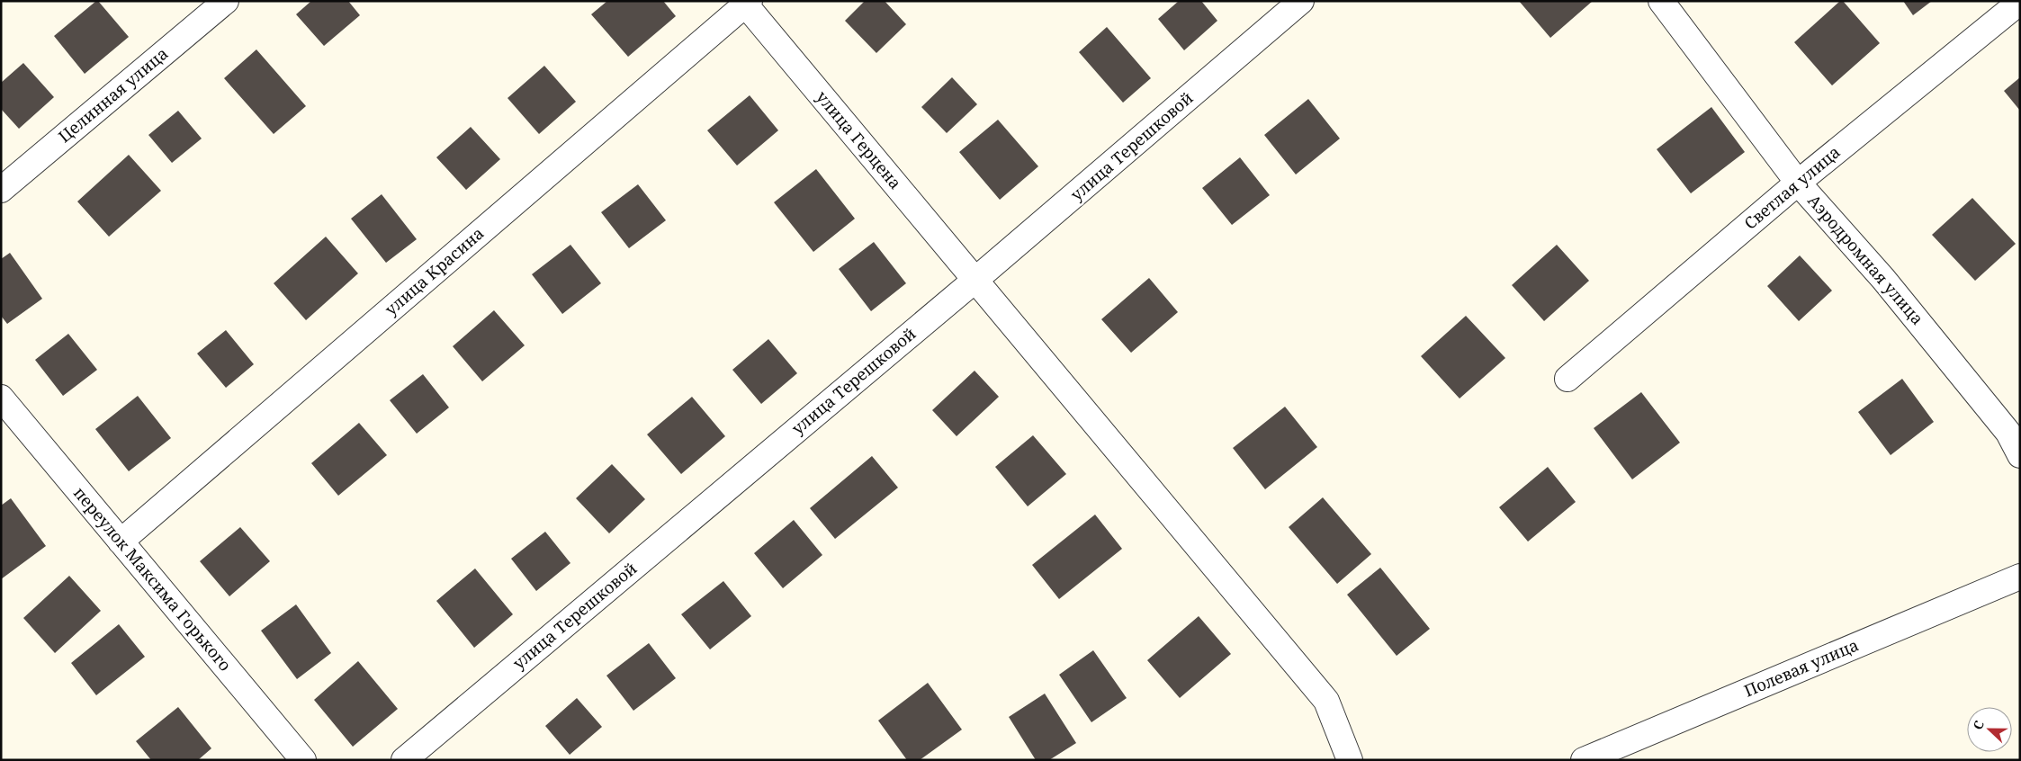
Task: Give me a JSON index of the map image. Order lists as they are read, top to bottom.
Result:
{
  "streets": {
    "street": [
      "Целинная улица",
      "улица Герцена",
      "улица Терешковой",
      "Светлая улица",
      "Аэродромная улица",
      "улица Красина",
      "переулок Максима Горького",
      "Полевая улица"
    ]
  },
  "crossings": [
    ["улица Герцена", "улица Терешковой"],
    ["улица Герцена", "улица Красина"],
    ["Светлая улица", "Аэродромная улица"],
    ["улица Красина", "переулок Максима Горького"]
  ],
  "north": "left"
}
